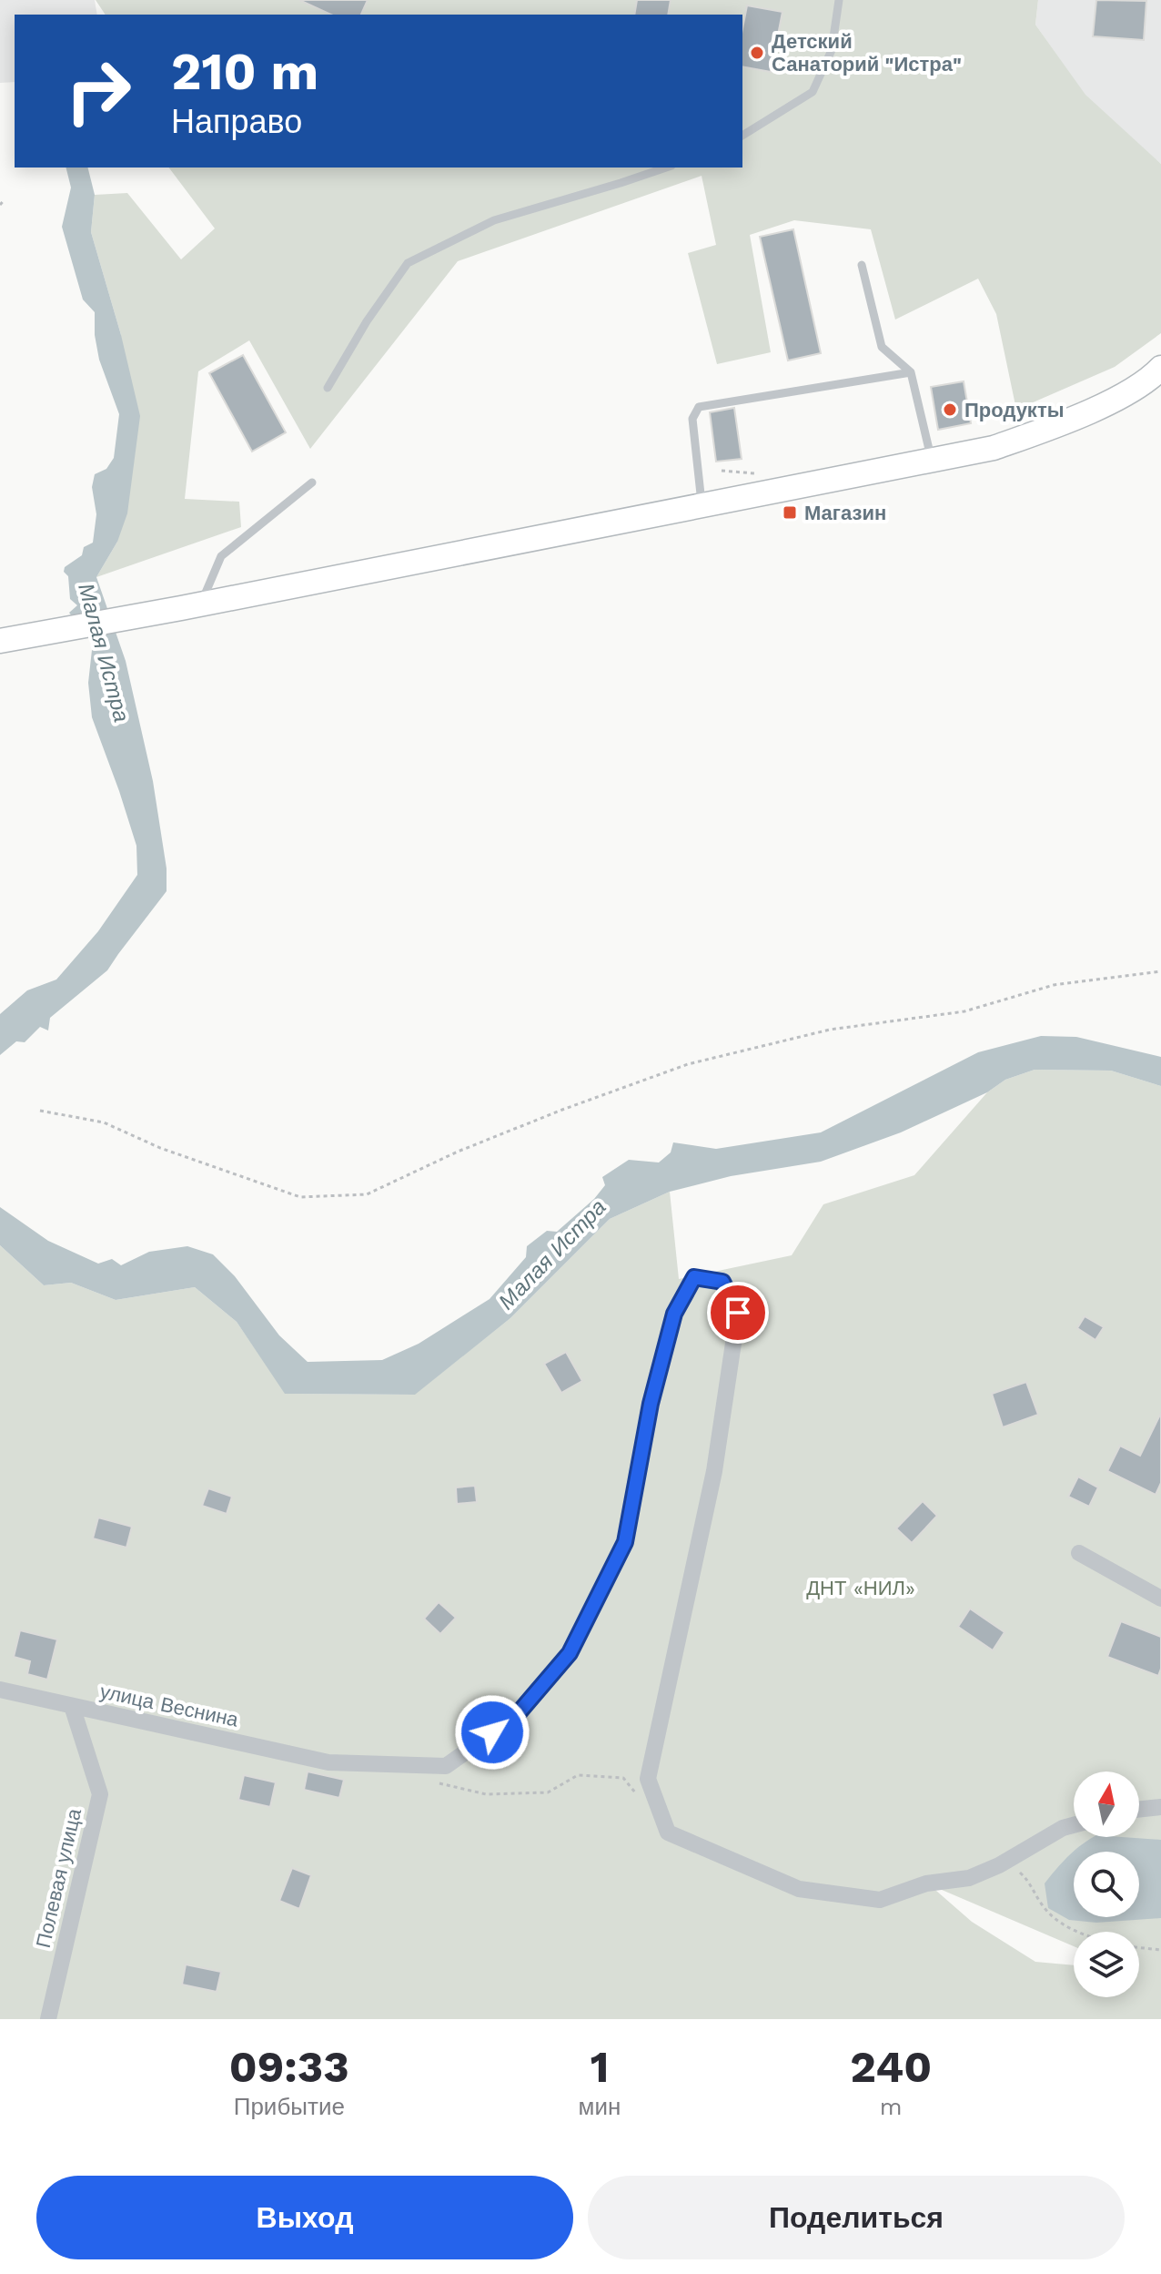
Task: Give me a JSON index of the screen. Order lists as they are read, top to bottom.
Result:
{
  "streets": {
    "street": ["улица Веснина", "Полевая улица"]
  },
  "crossings": [
    ["улица Веснина", "Полевая улица"]
  ],
  "water": ["Малая Истра"],
  "parks": ["ДНТ «НИЛ»"],
  "places": {
    "other": ["Детский Санаторий \"Истра\"", "Продукты"],
    "transit": ["Магазин"]
  },
  "north": "top",
  "page": {
    "turn": ["210 m", "Направо"],
    "eta": [
      "09:33",
      "Прибытие",
      "1",
      "мин",
      "240",
      "m"
    ],
    "buttons": ["Выход", "Поделиться"]
  }
}
